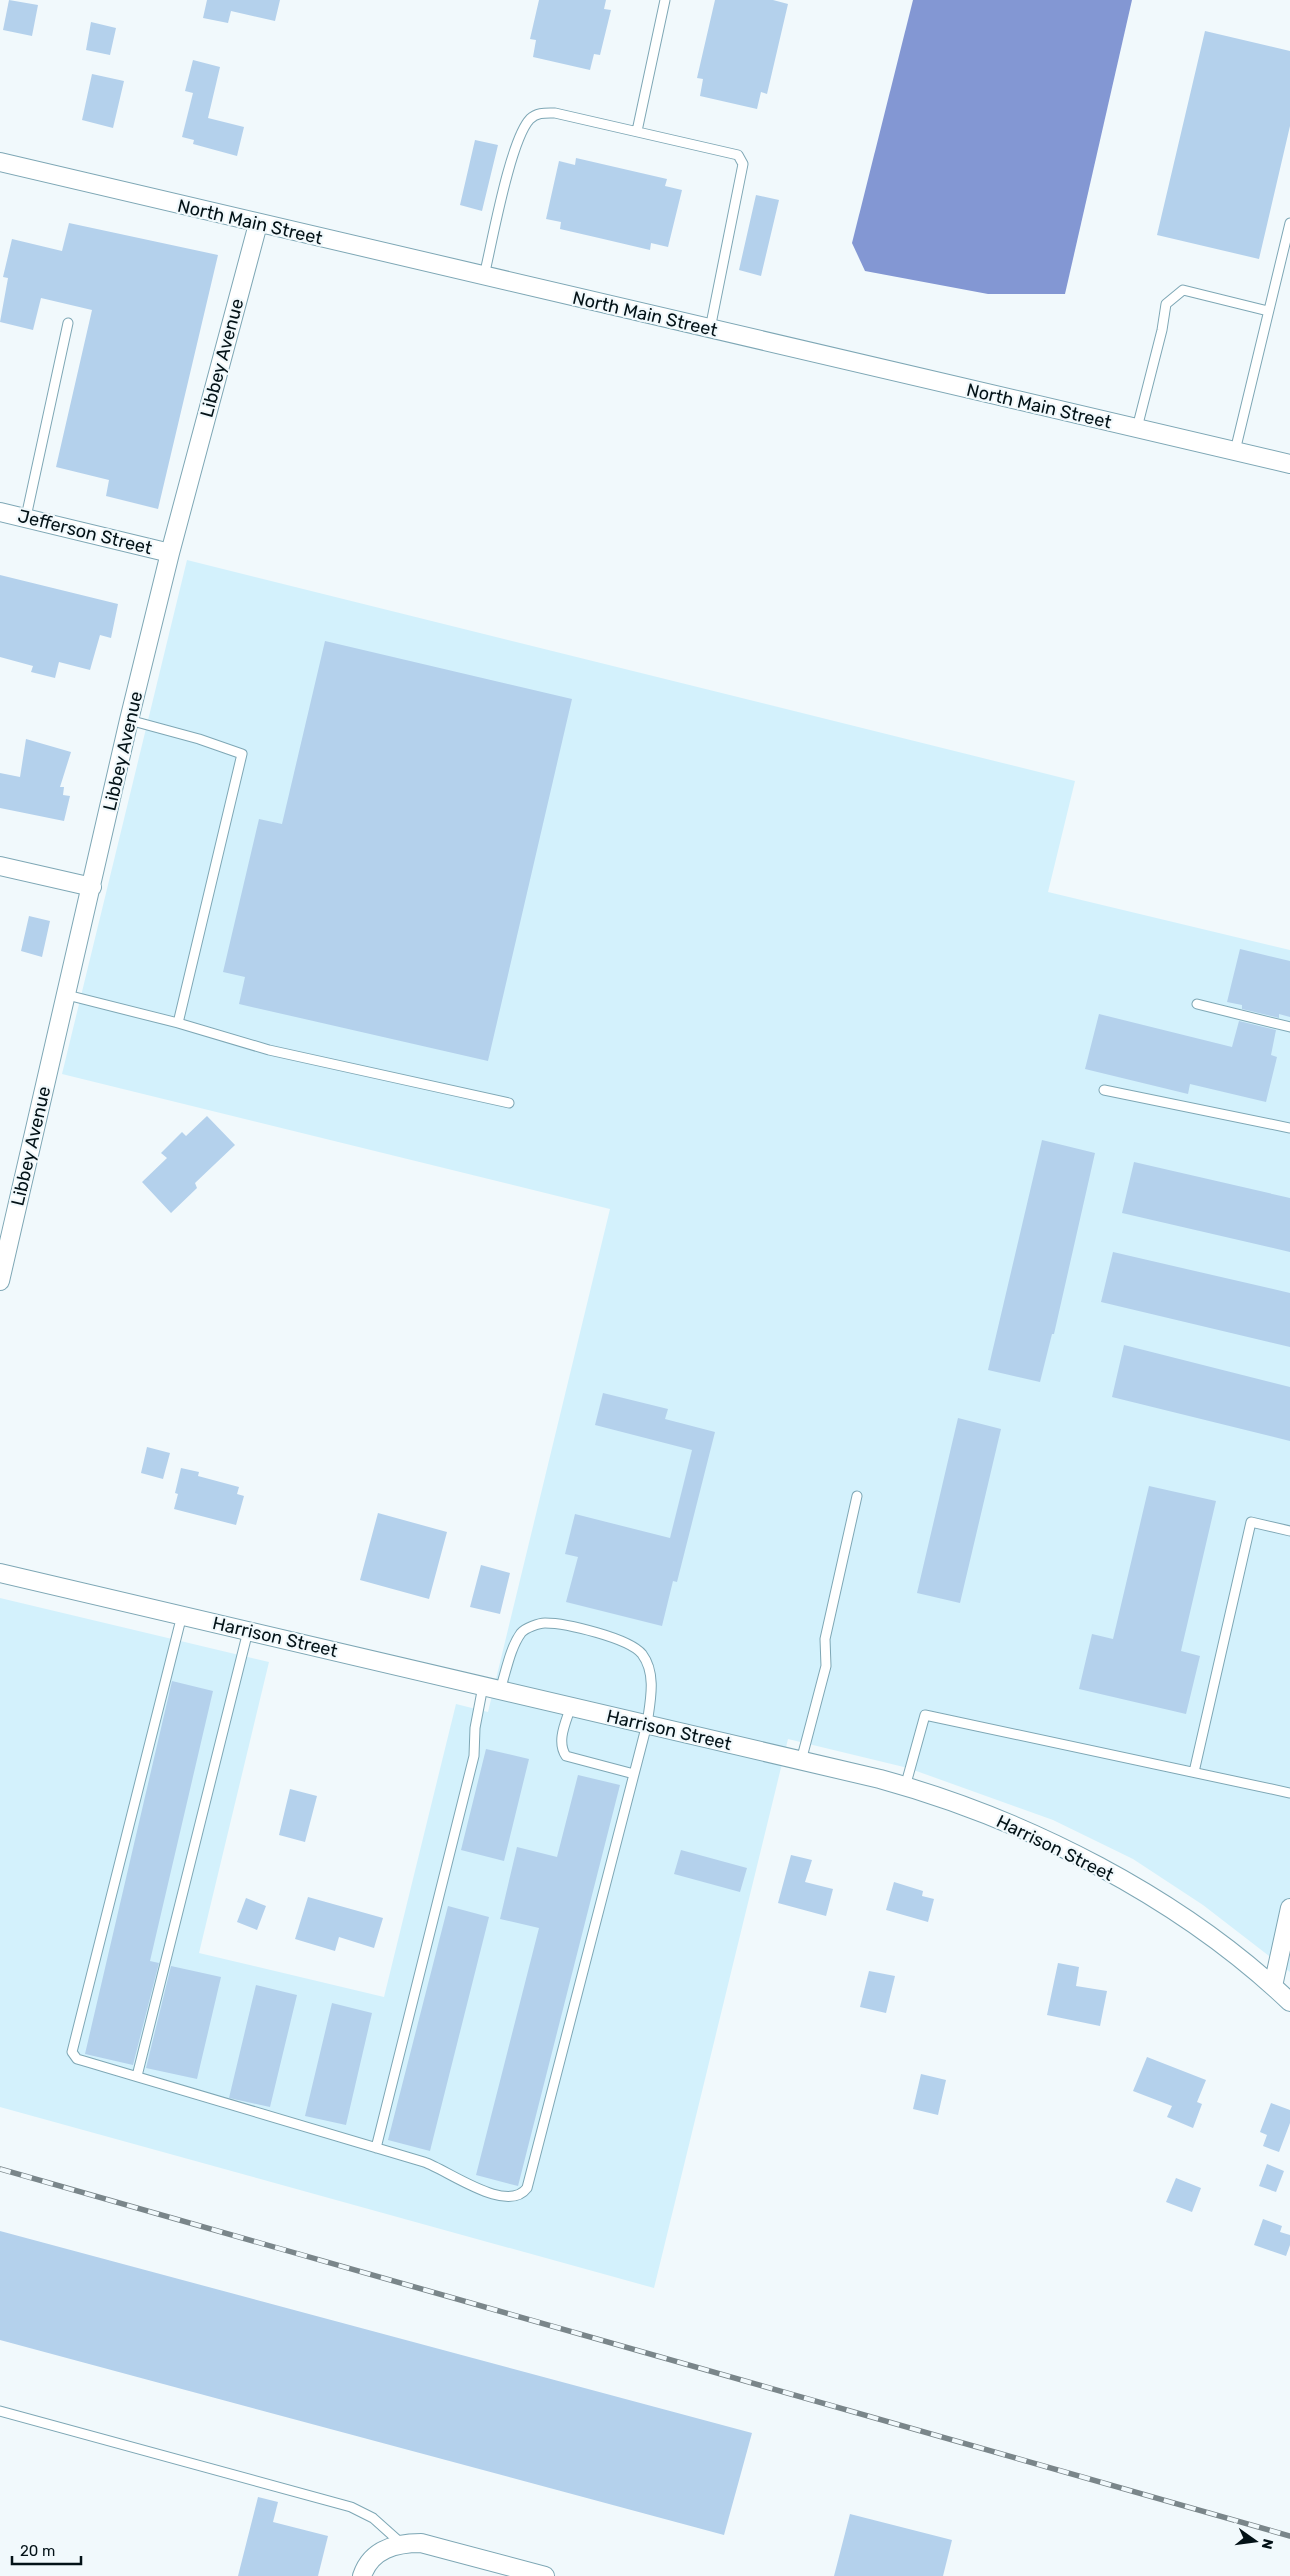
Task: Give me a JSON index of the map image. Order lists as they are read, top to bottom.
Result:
{
  "streets": {
    "street": [
      "North Main Street",
      "Libbey Avenue",
      "Jefferson Street",
      "Harrison Street"
    ]
  },
  "crossings": [
    ["North Main Street", "Libbey Avenue"],
    ["Libbey Avenue", "Jefferson Street"]
  ],
  "scale_bar": "20 m",
  "north": "right"
}
